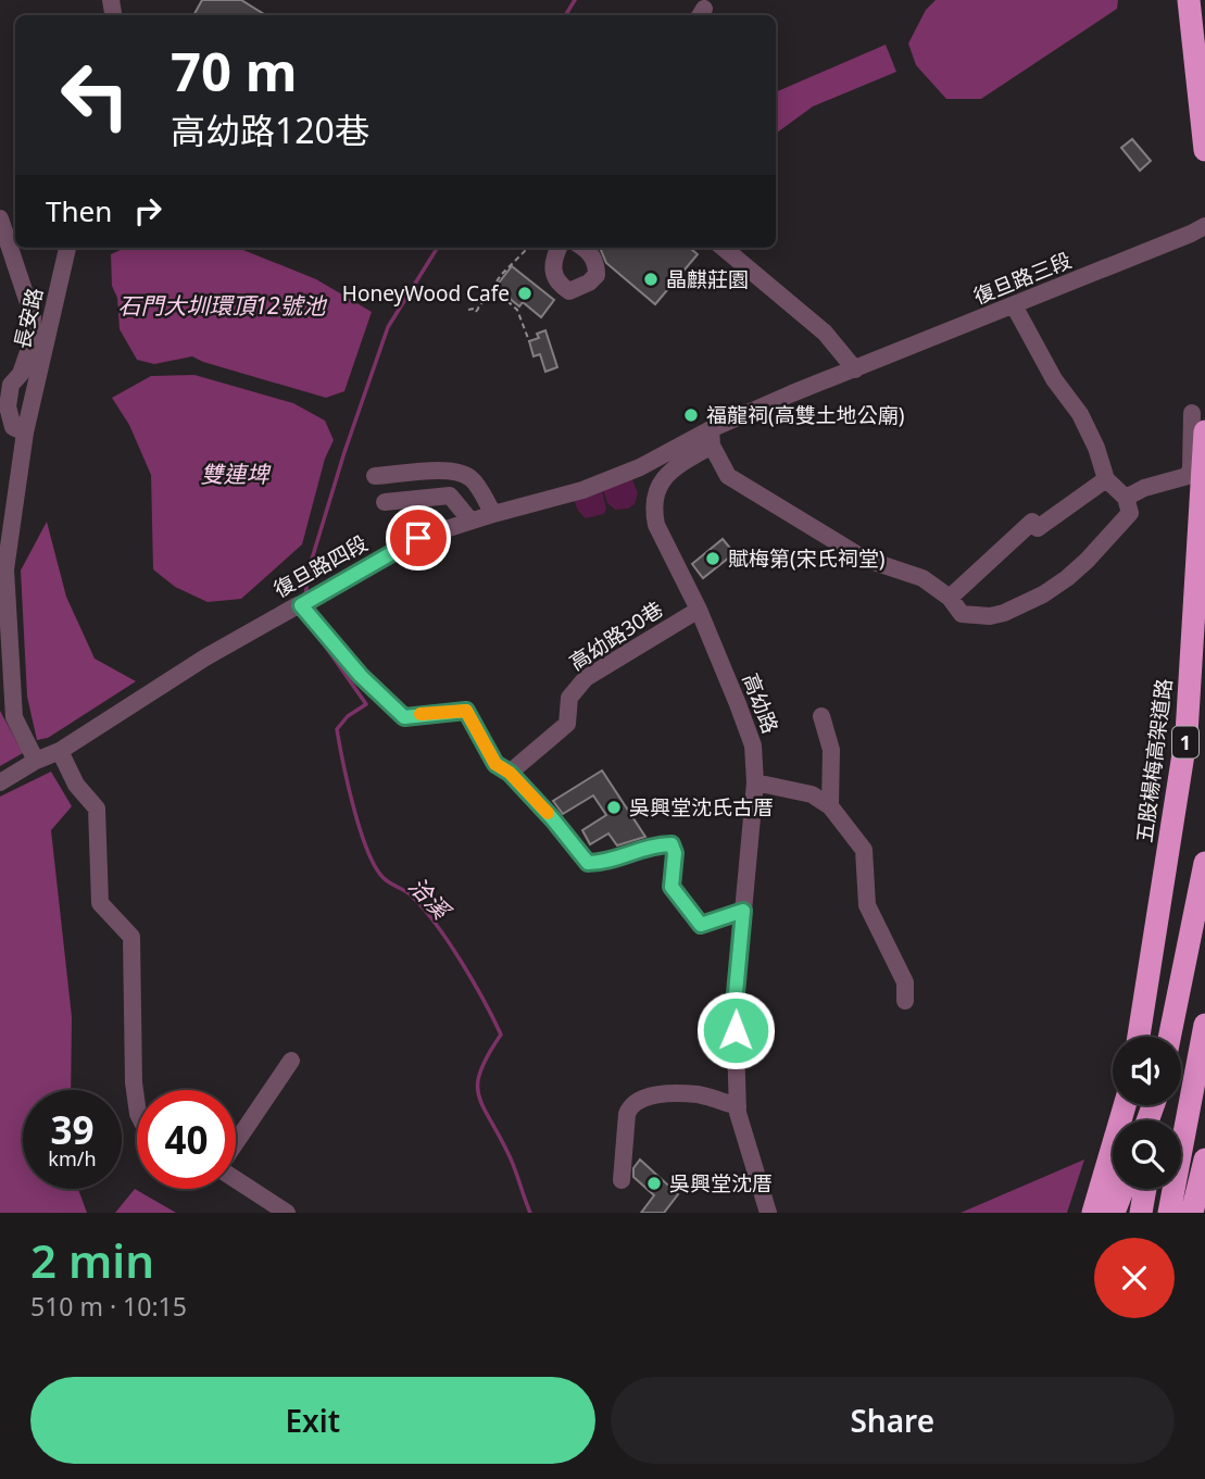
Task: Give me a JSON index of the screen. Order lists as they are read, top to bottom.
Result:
{
  "streets": {
    "highway": ["1", "五股楊梅高架道路"],
    "street": [
      "復旦路三段",
      "長安路",
      "復旦路四段",
      "高幼路30巷",
      "高幼路"
    ]
  },
  "crossings": [
    ["復旦路三段", "復旦路四段"],
    ["長安路", "復旦路四段"],
    ["復旦路四段", "高幼路"],
    ["高幼路30巷", "高幼路"]
  ],
  "water": ["石門大圳環頂12號池", "雙連埤", "洽溪"],
  "places": [
    "晶麒莊園",
    "HoneyWood Cafe",
    "福龍祠(高雙土地公廟)",
    "賦梅第(宋氏祠堂)",
    "吳興堂沈氏古厝",
    "吳興堂沈厝"
  ],
  "page": {
    "turn": ["70 m", "高幼路120巷"],
    "then": "Then",
    "speed": "39 km/h",
    "limit": "40",
    "heading": ["2 min", "510 m · 10:15"],
    "buttons": ["Exit", "Share"]
  }
}
